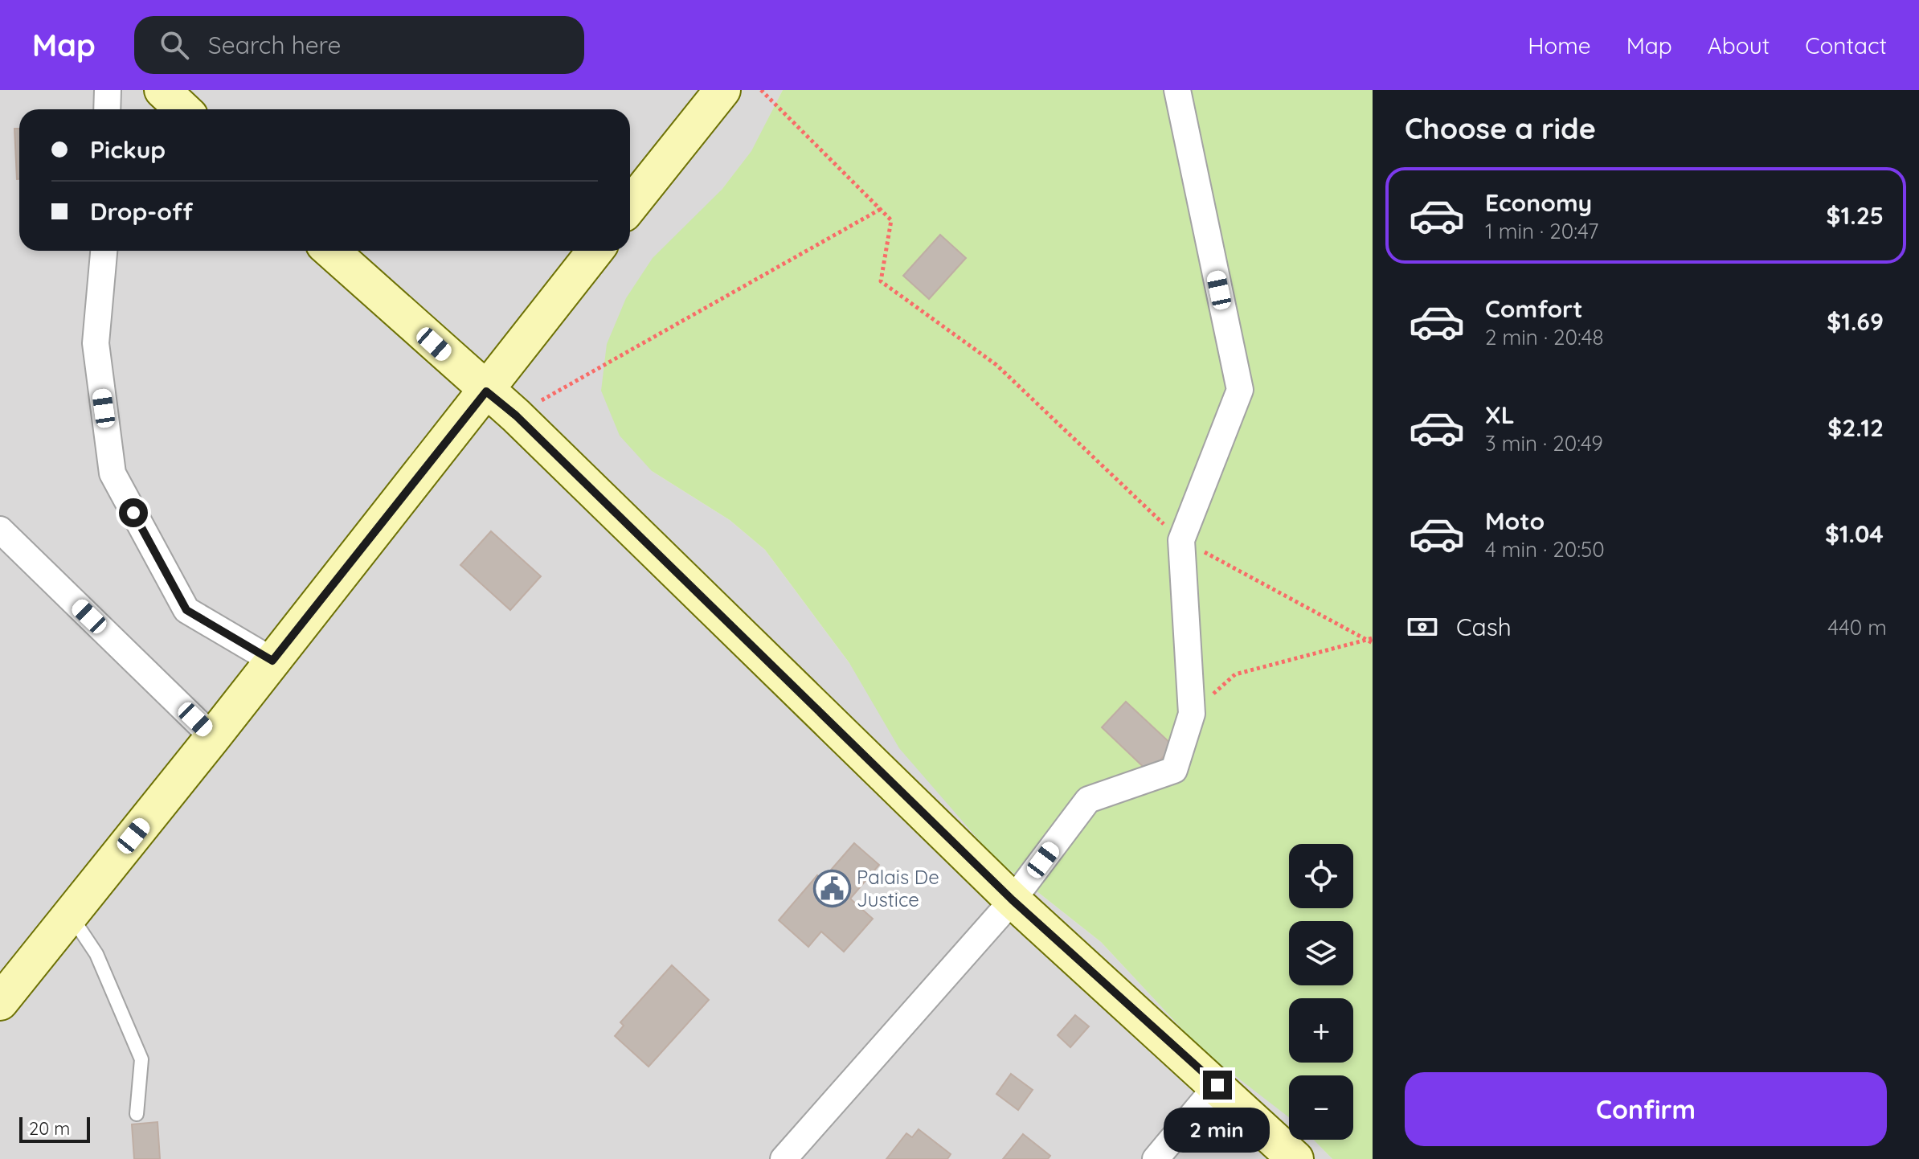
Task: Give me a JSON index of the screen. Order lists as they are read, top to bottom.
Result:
{
  "places": {
    "public building": ["Palais De Justice"]
  },
  "scale_bar": "20 m",
  "page": {
    "header": "Map",
    "search": "Search here",
    "nav": [
      "Home",
      "Map",
      "About",
      "Contact"
    ],
    "heading": "Choose a ride",
    "banner": ["Pickup", "Drop-off"],
    "list": [
      {
        "name": "Economy",
        "note": "1 min · 20:47",
        "value": "$1.25"
      },
      {
        "name": "Comfort",
        "note": "2 min · 20:48",
        "value": "$1.69"
      },
      {
        "name": "XL",
        "note": "3 min · 20:49",
        "value": "$2.12"
      },
      {
        "name": "Moto",
        "note": "4 min · 20:50",
        "value": "$1.04"
      }
    ],
    "pay": ["Cash", "440 m"],
    "map_buttons": ["+", "−"],
    "buttons": "Confirm",
    "bubble": "2 min",
    "scale": "20 m"
  }
}
